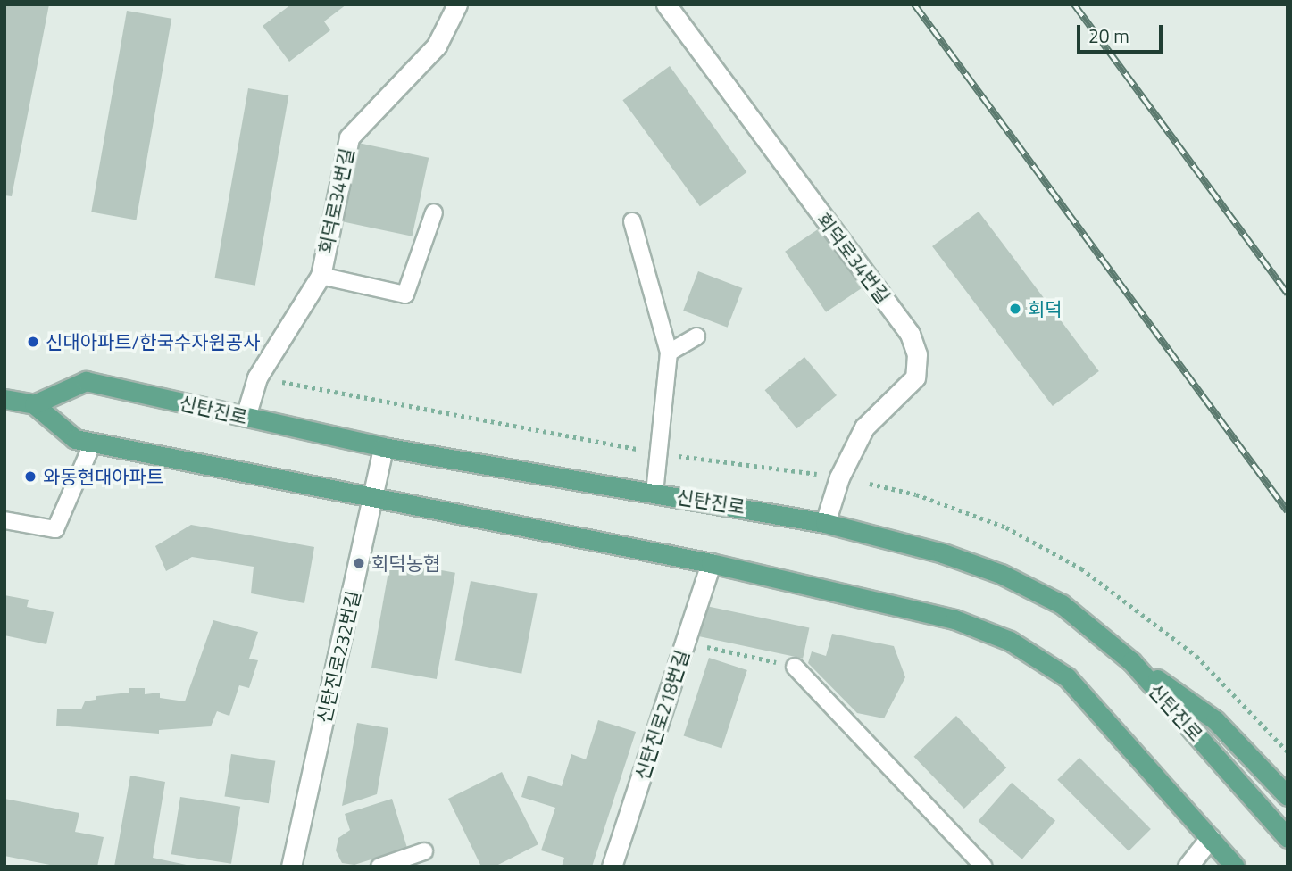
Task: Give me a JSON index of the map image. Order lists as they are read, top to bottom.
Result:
{
  "streets": {
    "main road": ["신탄진로"],
    "street": ["회덕로34번길", "신탄진로232번길", "신탄진로218번길"]
  },
  "crossings": [
    ["회덕로34번길", "신탄진로"],
    ["신탄진로", "신탄진로232번길"]
  ],
  "places": [
    "회덕",
    "신대아파트/한국수자원공사",
    "와동현대아파트",
    "회덕농협"
  ],
  "scale_bar": "20 m"
}
